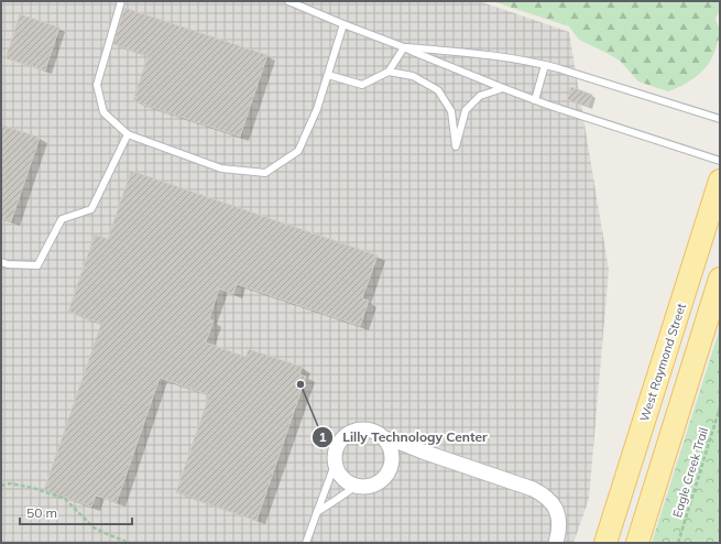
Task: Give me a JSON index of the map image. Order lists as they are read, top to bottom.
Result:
{
  "streets": {
    "main road": ["West Raymond Street"],
    "path": ["Eagle Creek Trail"]
  },
  "places": ["Lilly Technology Center"],
  "scale_bar": "50 m"
}
